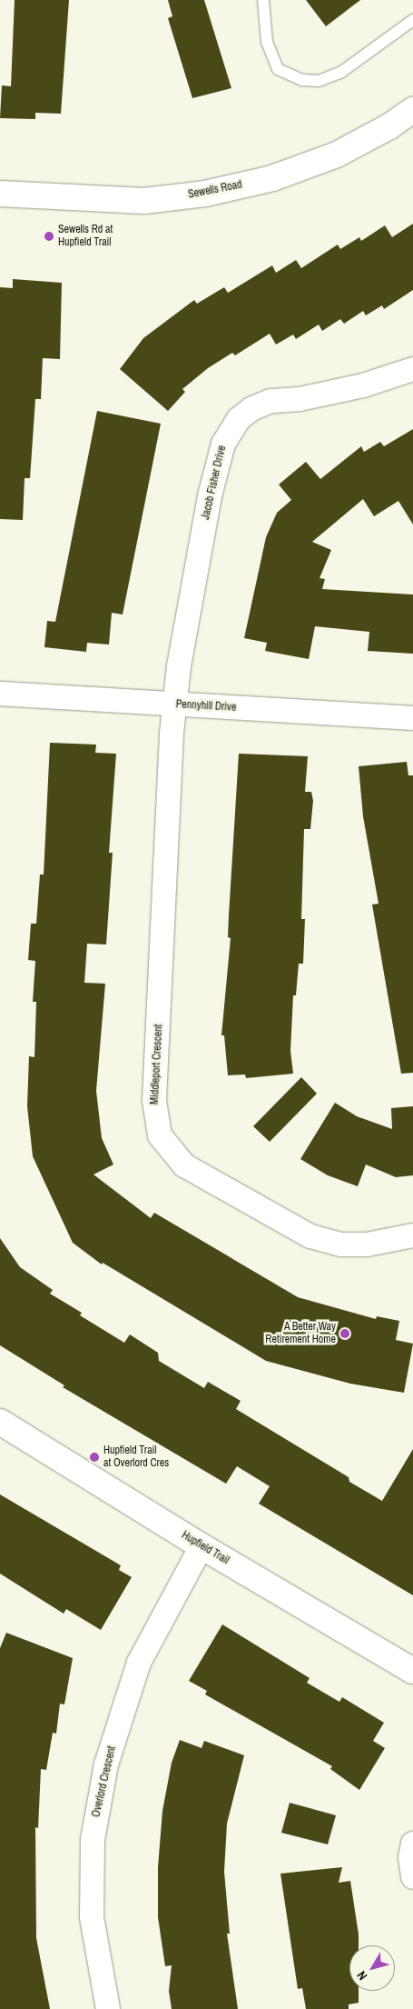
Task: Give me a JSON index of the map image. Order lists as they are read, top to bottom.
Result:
{
  "streets": {
    "street": [
      "Sewells Road",
      "Jacob Fisher Drive",
      "Pennyhill Drive",
      "Middleport Crescent",
      "Hupfield Trail",
      "Overlord Crescent"
    ]
  },
  "crossings": [
    ["Jacob Fisher Drive", "Pennyhill Drive"],
    ["Jacob Fisher Drive", "Middleport Crescent"],
    ["Pennyhill Drive", "Middleport Crescent"],
    ["Hupfield Trail", "Overlord Crescent"]
  ],
  "places": ["Sewells Rd at Hupfield Trail", "A Better Way Retirement Home", "Hupfield Trail at Overlord Cres"],
  "north": "bottom left"
}
